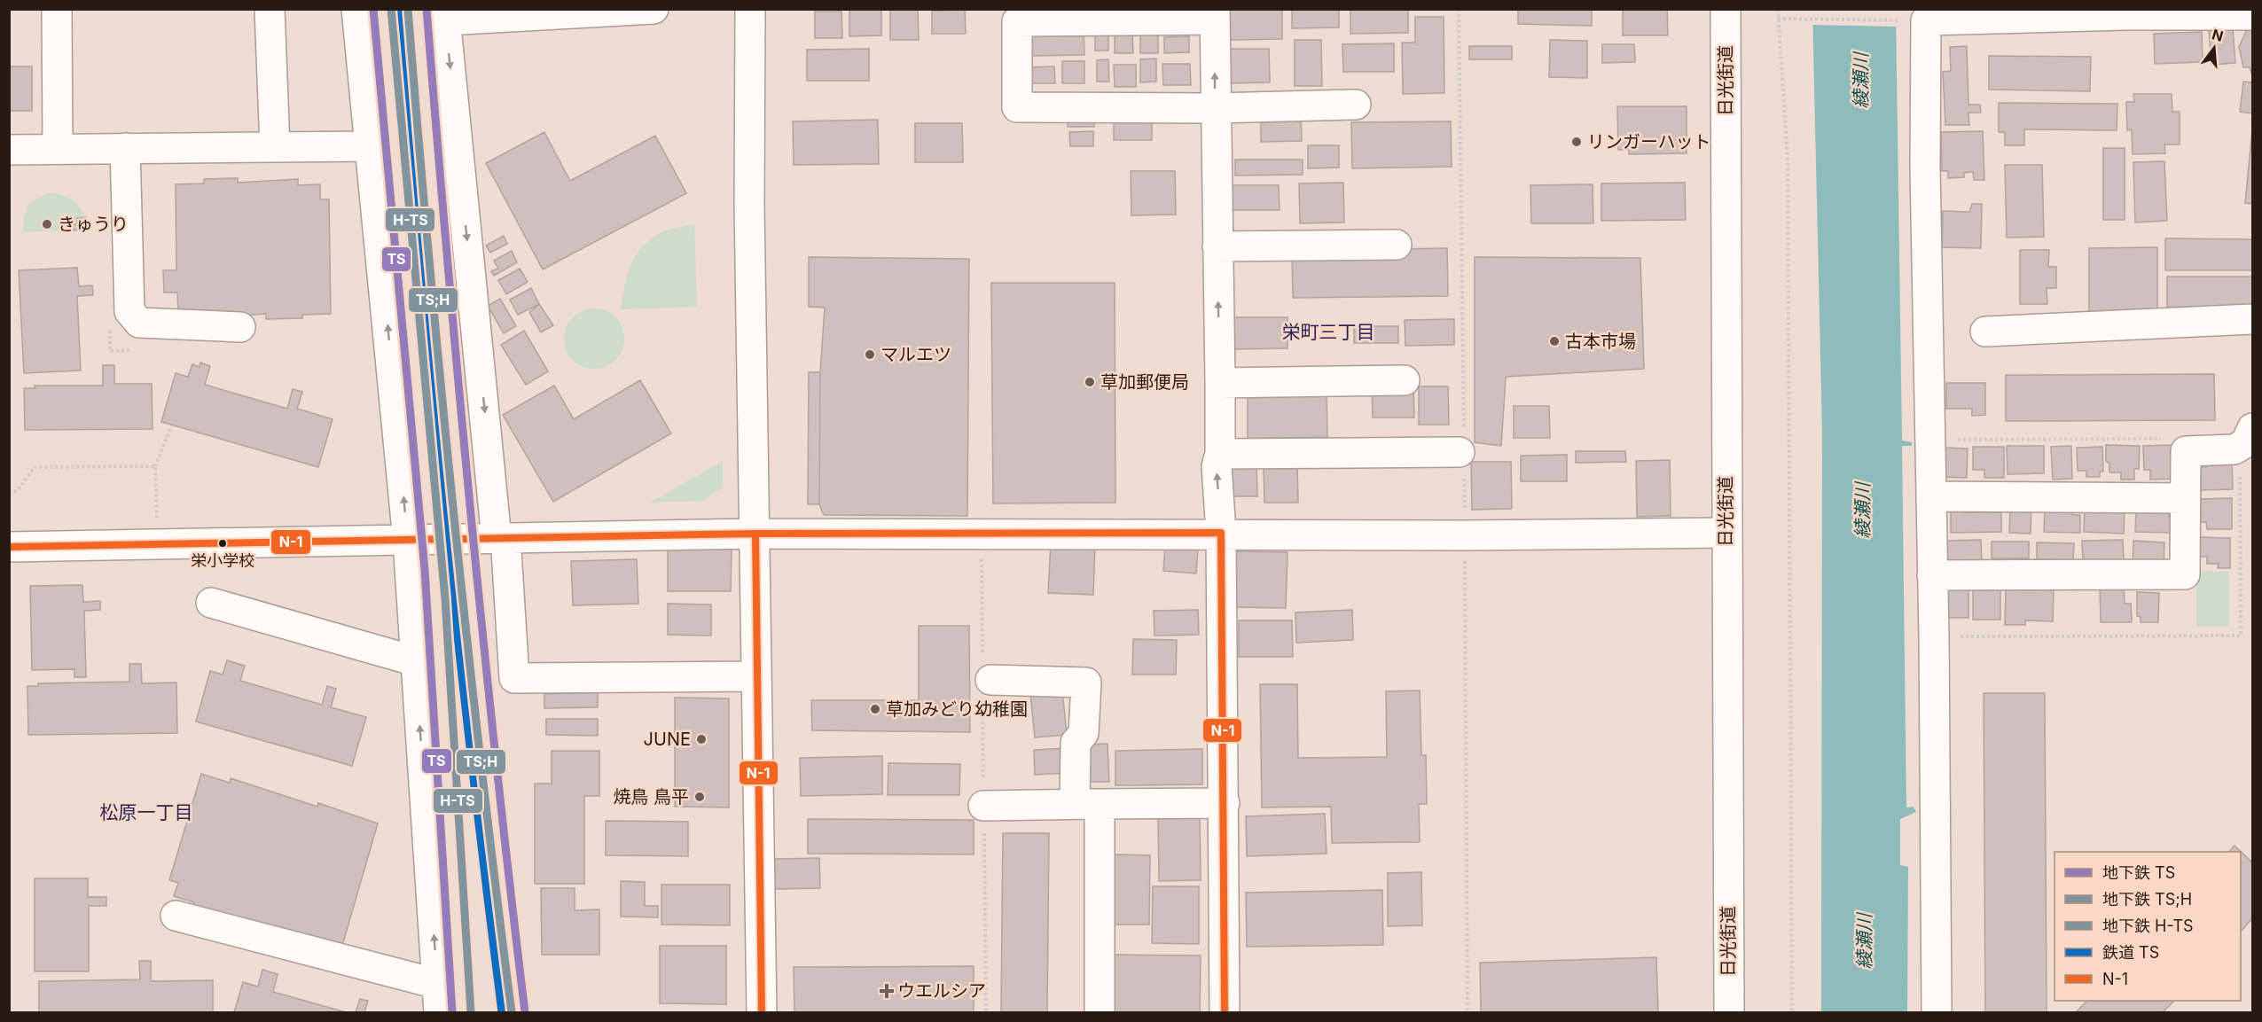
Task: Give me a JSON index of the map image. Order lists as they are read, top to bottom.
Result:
{
  "streets": {
    "street": ["日光街道"]
  },
  "districts": ["栄町三丁目", "松原一丁目"],
  "water": ["綾瀬川"],
  "places": {
    "other": [
      "リンガーハット",
      "きゅうり",
      "古本市場",
      "マルエツ",
      "草加郵便局",
      "栄小学校",
      "草加みどり幼稚園",
      "JUNE",
      "焼鳥 鳥平"
    ],
    "health": ["ウエルシア"]
  },
  "lines": [
    "metro line TS",
    "metro line TS;H",
    "metro line H-TS",
    "rail line TS",
    "transit line N-1"
  ],
  "legend": [
    "地下鉄 TS",
    "地下鉄 TS;H",
    "地下鉄 H-TS",
    "鉄道 TS",
    "N-1"
  ],
  "north": "top"
}
